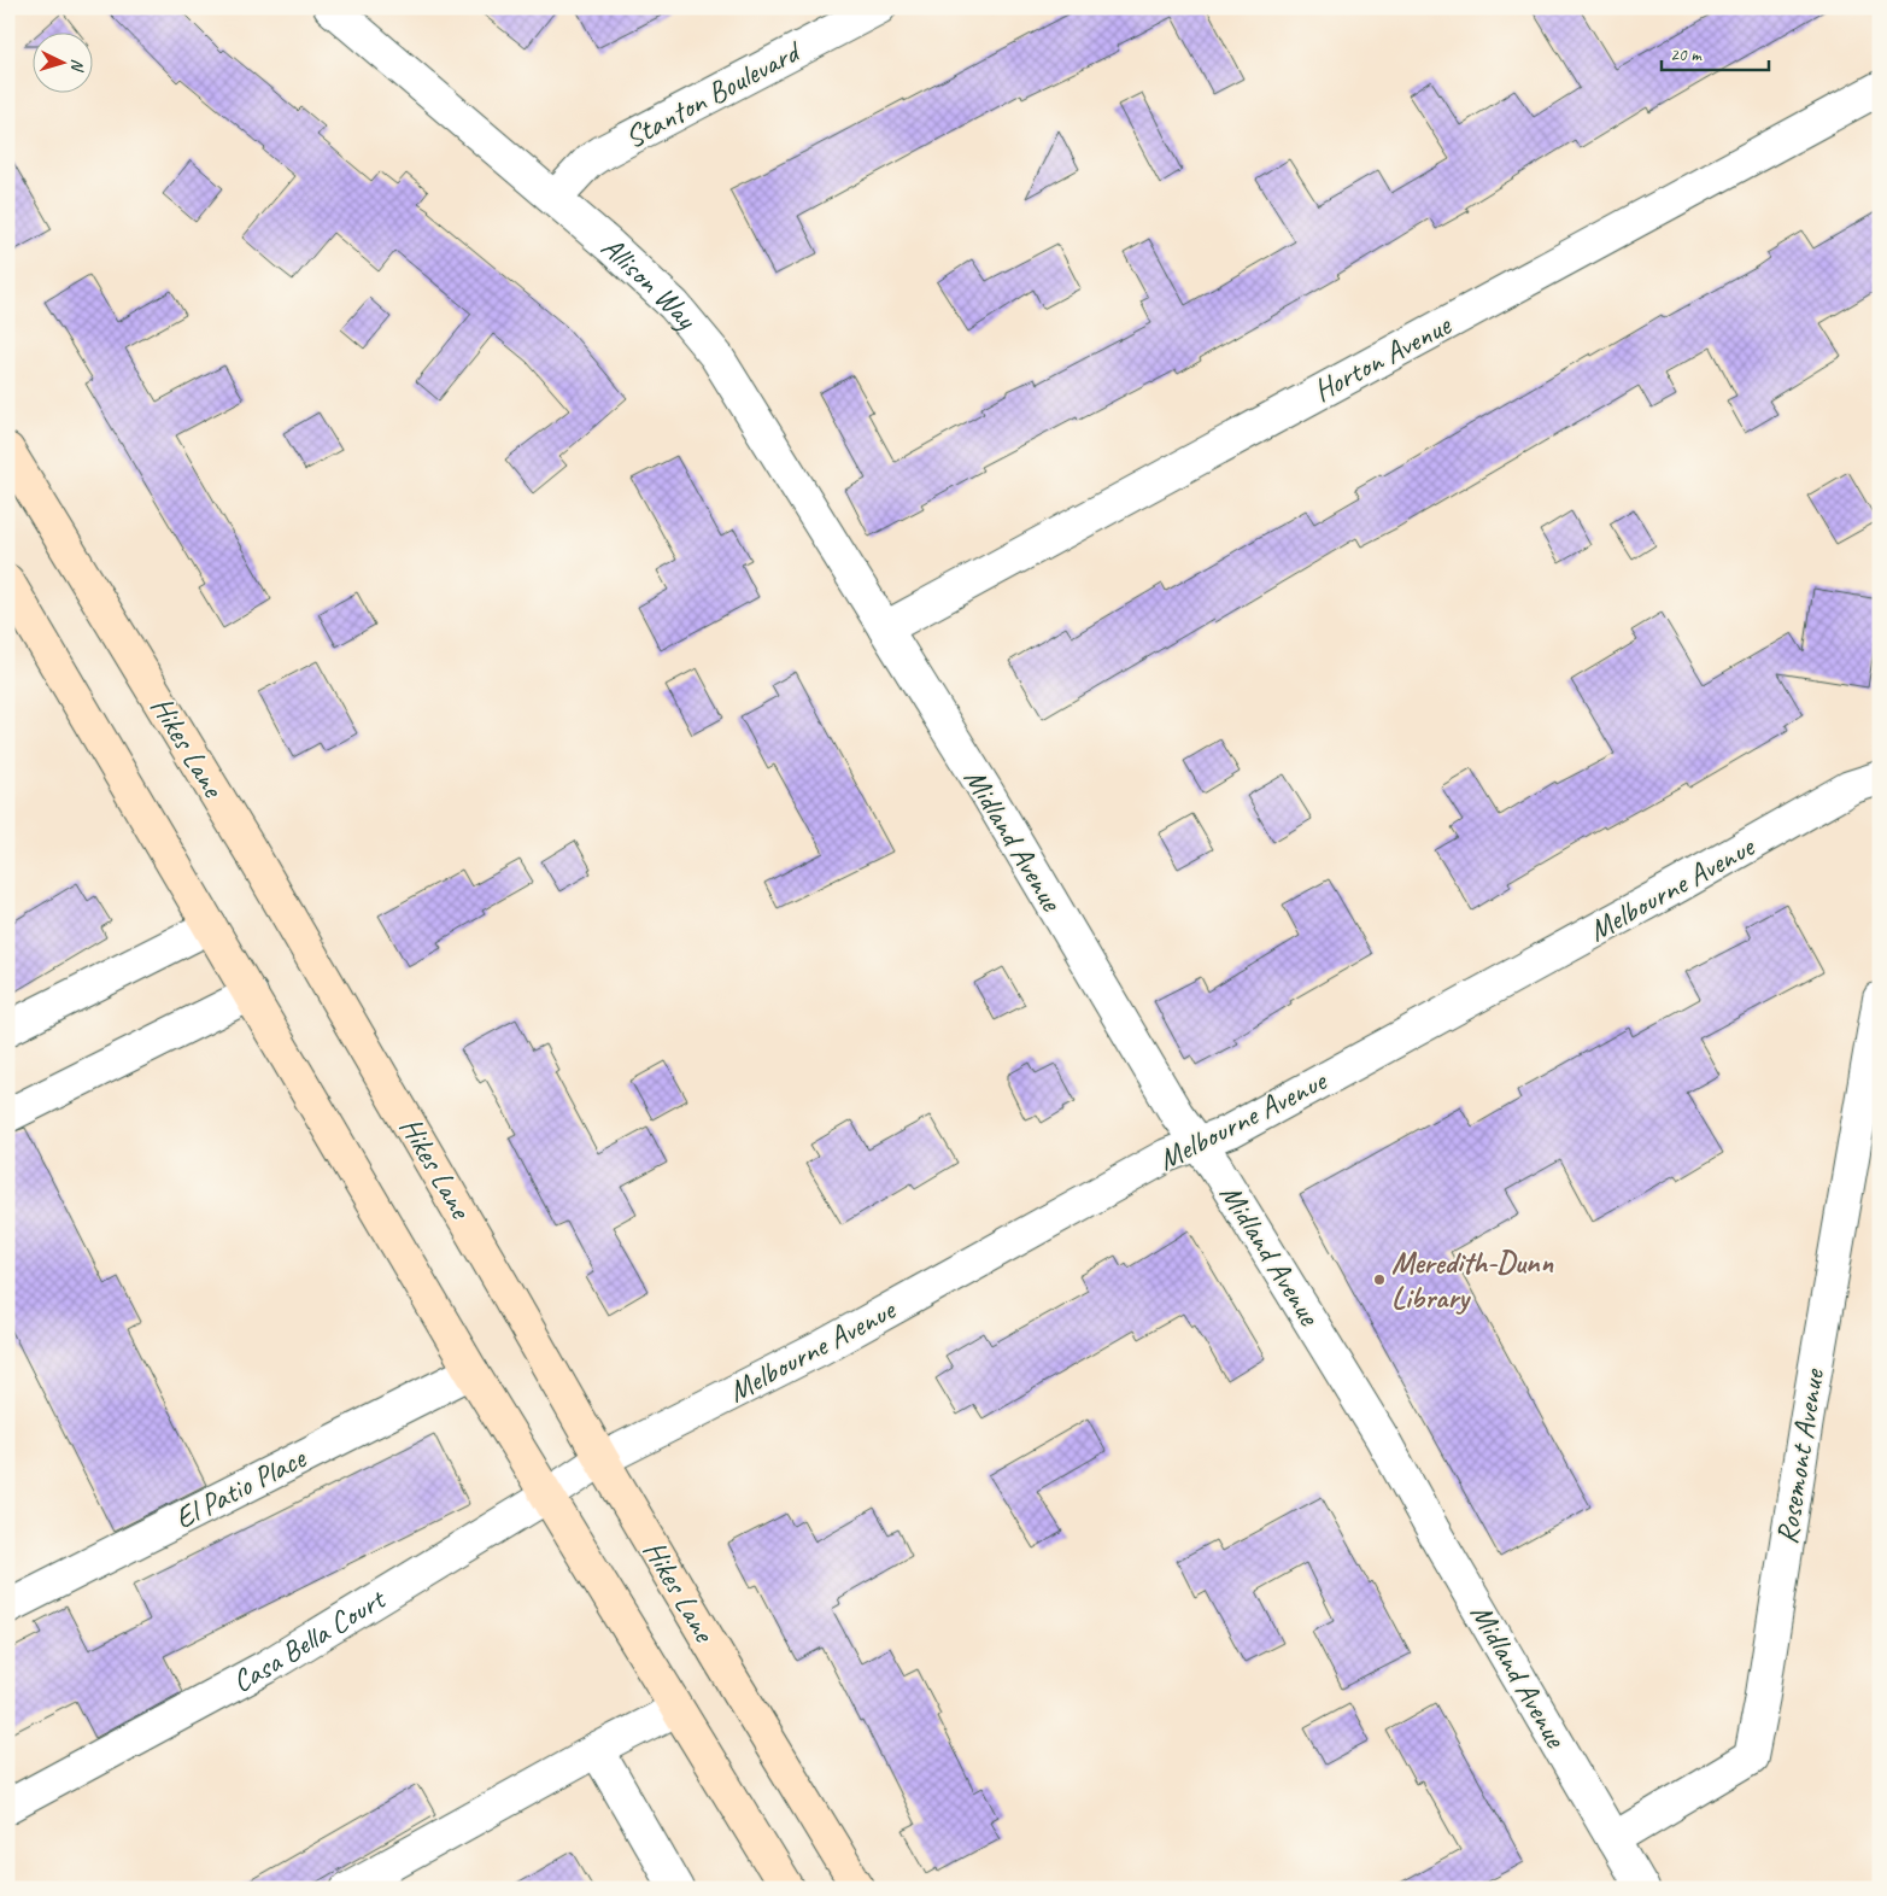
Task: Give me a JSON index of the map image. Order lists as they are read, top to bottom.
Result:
{
  "streets": {
    "main road": ["Hikes Lane"],
    "street": [
      "Stanton Boulevard",
      "Allison Way",
      "Horton Avenue",
      "Midland Avenue",
      "Melbourne Avenue",
      "Rosemont Avenue",
      "El Patio Place",
      "Casa Bella Court"
    ]
  },
  "crossings": [
    ["Stanton Boulevard", "Allison Way"],
    ["Allison Way", "Horton Avenue"],
    ["Allison Way", "Midland Avenue"],
    ["Horton Avenue", "Midland Avenue"],
    ["Hikes Lane", "Melbourne Avenue"],
    ["Hikes Lane", "El Patio Place"],
    ["Hikes Lane", "Casa Bella Court"],
    ["Midland Avenue", "Melbourne Avenue"],
    ["Midland Avenue", "Rosemont Avenue"],
    ["Melbourne Avenue", "Casa Bella Court"]
  ],
  "places": ["Meredith-Dunn Library"],
  "scale_bar": "20 m",
  "north": "right"
}
